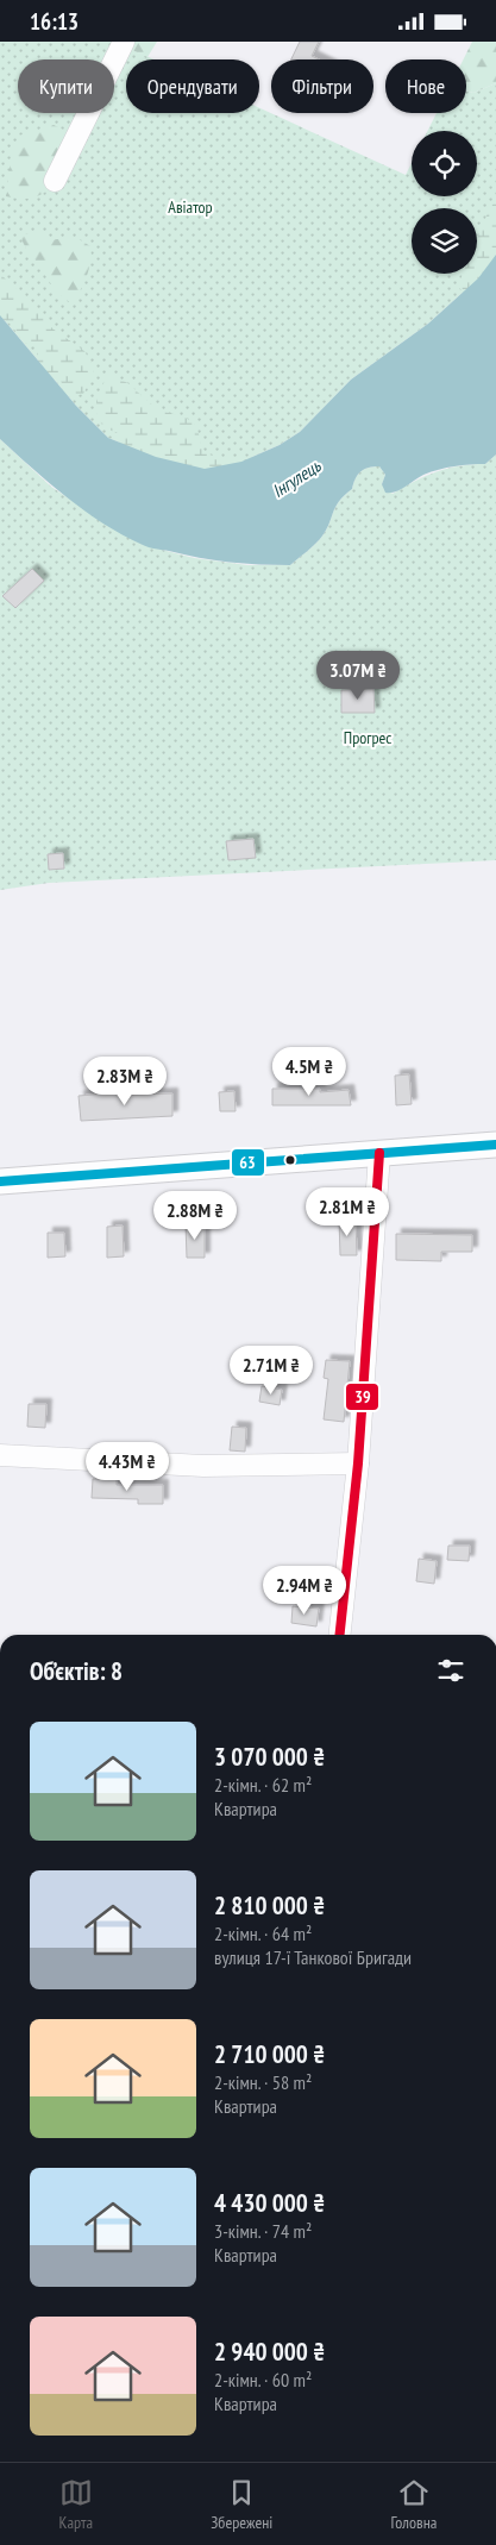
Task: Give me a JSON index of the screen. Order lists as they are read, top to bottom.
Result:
{
  "water": ["Інгулець"],
  "parks": ["Авіатор", "Прогрес"],
  "lines": ["transit line 63", "transit line 39"],
  "page": {
    "status": "16:13",
    "chip": [
      "Купити",
      "Орендувати",
      "Фільтри",
      "Нове"
    ],
    "price": [
      "3.07M ₴",
      "4.5M ₴",
      "2.83M ₴",
      "2.81M ₴",
      "2.88M ₴",
      "2.71M ₴",
      "4.43M ₴",
      "2.94M ₴"
    ],
    "heading": "Об’єктів: 8",
    "list": [
      {
        "name": "3 070 000 ₴",
        "note": "2-кімн. · 62 m² · Квартира"
      },
      {
        "name": "2 810 000 ₴",
        "note": "2-кімн. · 64 m² · вулиця 17-ї Танкової Бригади"
      },
      {
        "name": "2 710 000 ₴",
        "note": "2-кімн. · 58 m² · Квартира"
      },
      {
        "name": "4 430 000 ₴",
        "note": "3-кімн. · 74 m² · Квартира"
      },
      {
        "name": "2 940 000 ₴",
        "note": "2-кімн. · 60 m² · Квартира"
      }
    ],
    "tabs": ["Карта", "Збережені", "Головна"]
  }
}
